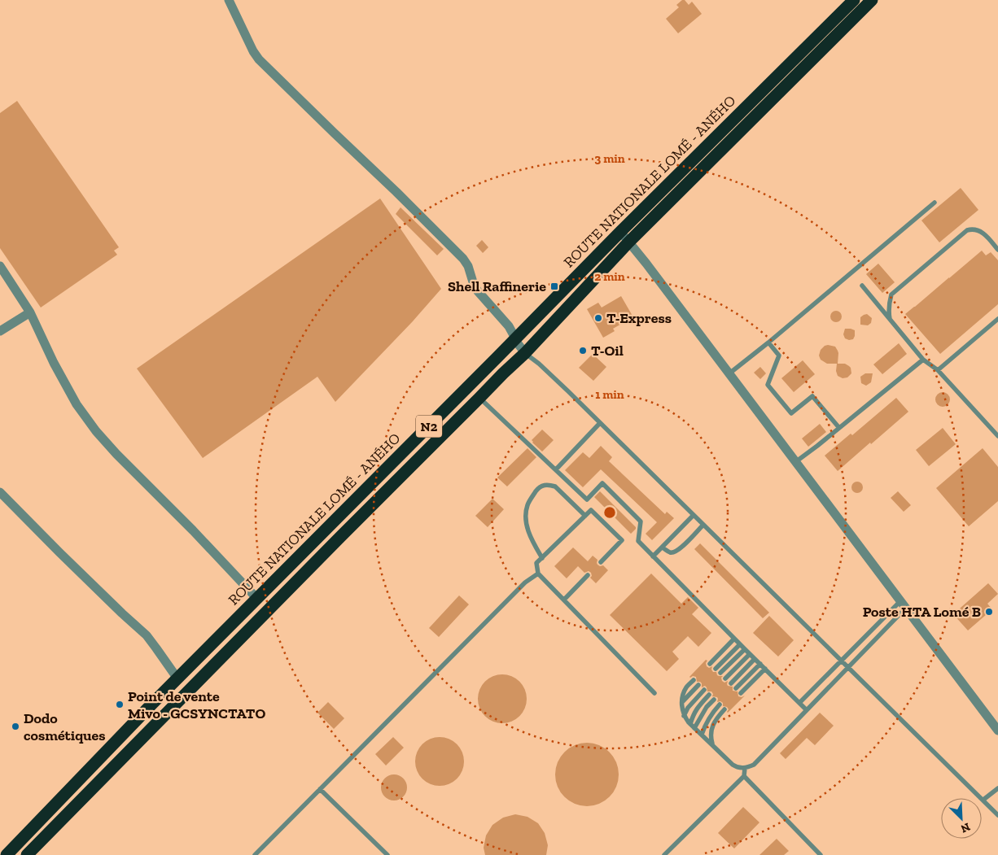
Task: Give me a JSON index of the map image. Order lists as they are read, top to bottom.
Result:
{
  "streets": {
    "highway": ["ROUTE NATIONALE LOMÉ - ANÉHO", "N2"]
  },
  "places": {
    "transit": ["Shell Raffinerie"],
    "other": [
      "T-Express",
      "T-Oil",
      "Poste HTA Lomé B",
      "Point de vente Mivo - GCSYNCTATO",
      "Dodo cosmétiques"
    ]
  },
  "north": "bottom right",
  "rings": ["3 min", "2 min", "1 min"]
}
